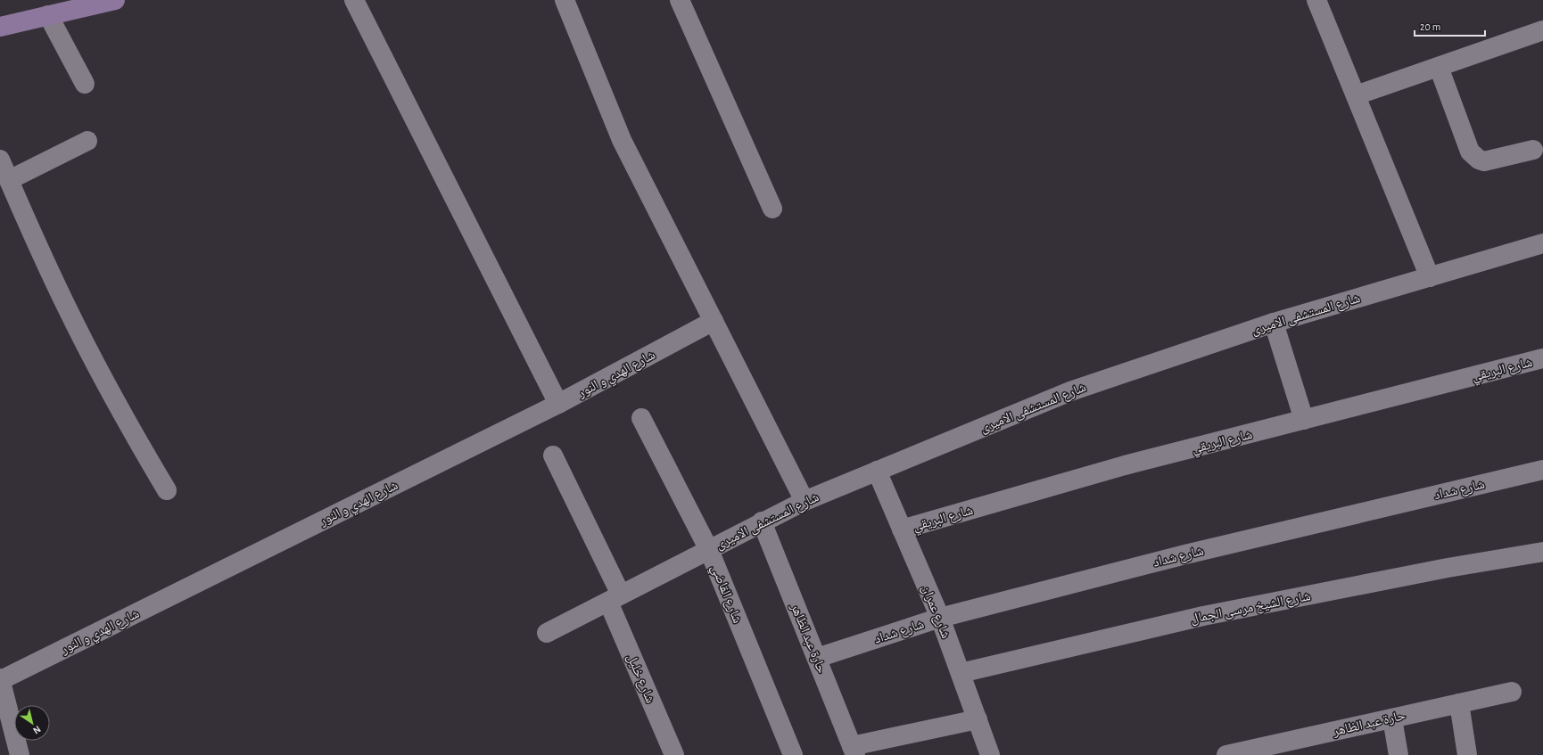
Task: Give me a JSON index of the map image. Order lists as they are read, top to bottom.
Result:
{
  "streets": {
    "street": [
      "شارع المستشفى الاميرى",
      "شارع البريقي",
      "شارع الهدي و النور",
      "شارع شداد",
      "شارع القاضي",
      "شارع الشيخ مرسى الجمال",
      "شارع عمران",
      "حارة عبد الظاهر",
      "شارع خليل"
    ]
  },
  "crossings": [
    ["شارع المستشفى الاميرى", "شارع القاضي"],
    ["شارع المستشفى الاميرى", "شارع عمران"],
    ["شارع المستشفى الاميرى", "حارة عبد الظاهر"],
    ["شارع المستشفى الاميرى", "شارع خليل"],
    ["شارع البريقي", "شارع عمران"],
    ["شارع شداد", "شارع عمران"],
    ["شارع شداد", "حارة عبد الظاهر"],
    ["شارع الشيخ مرسى الجمال", "شارع عمران"]
  ],
  "scale_bar": "20 m",
  "north": "bottom right"
}
